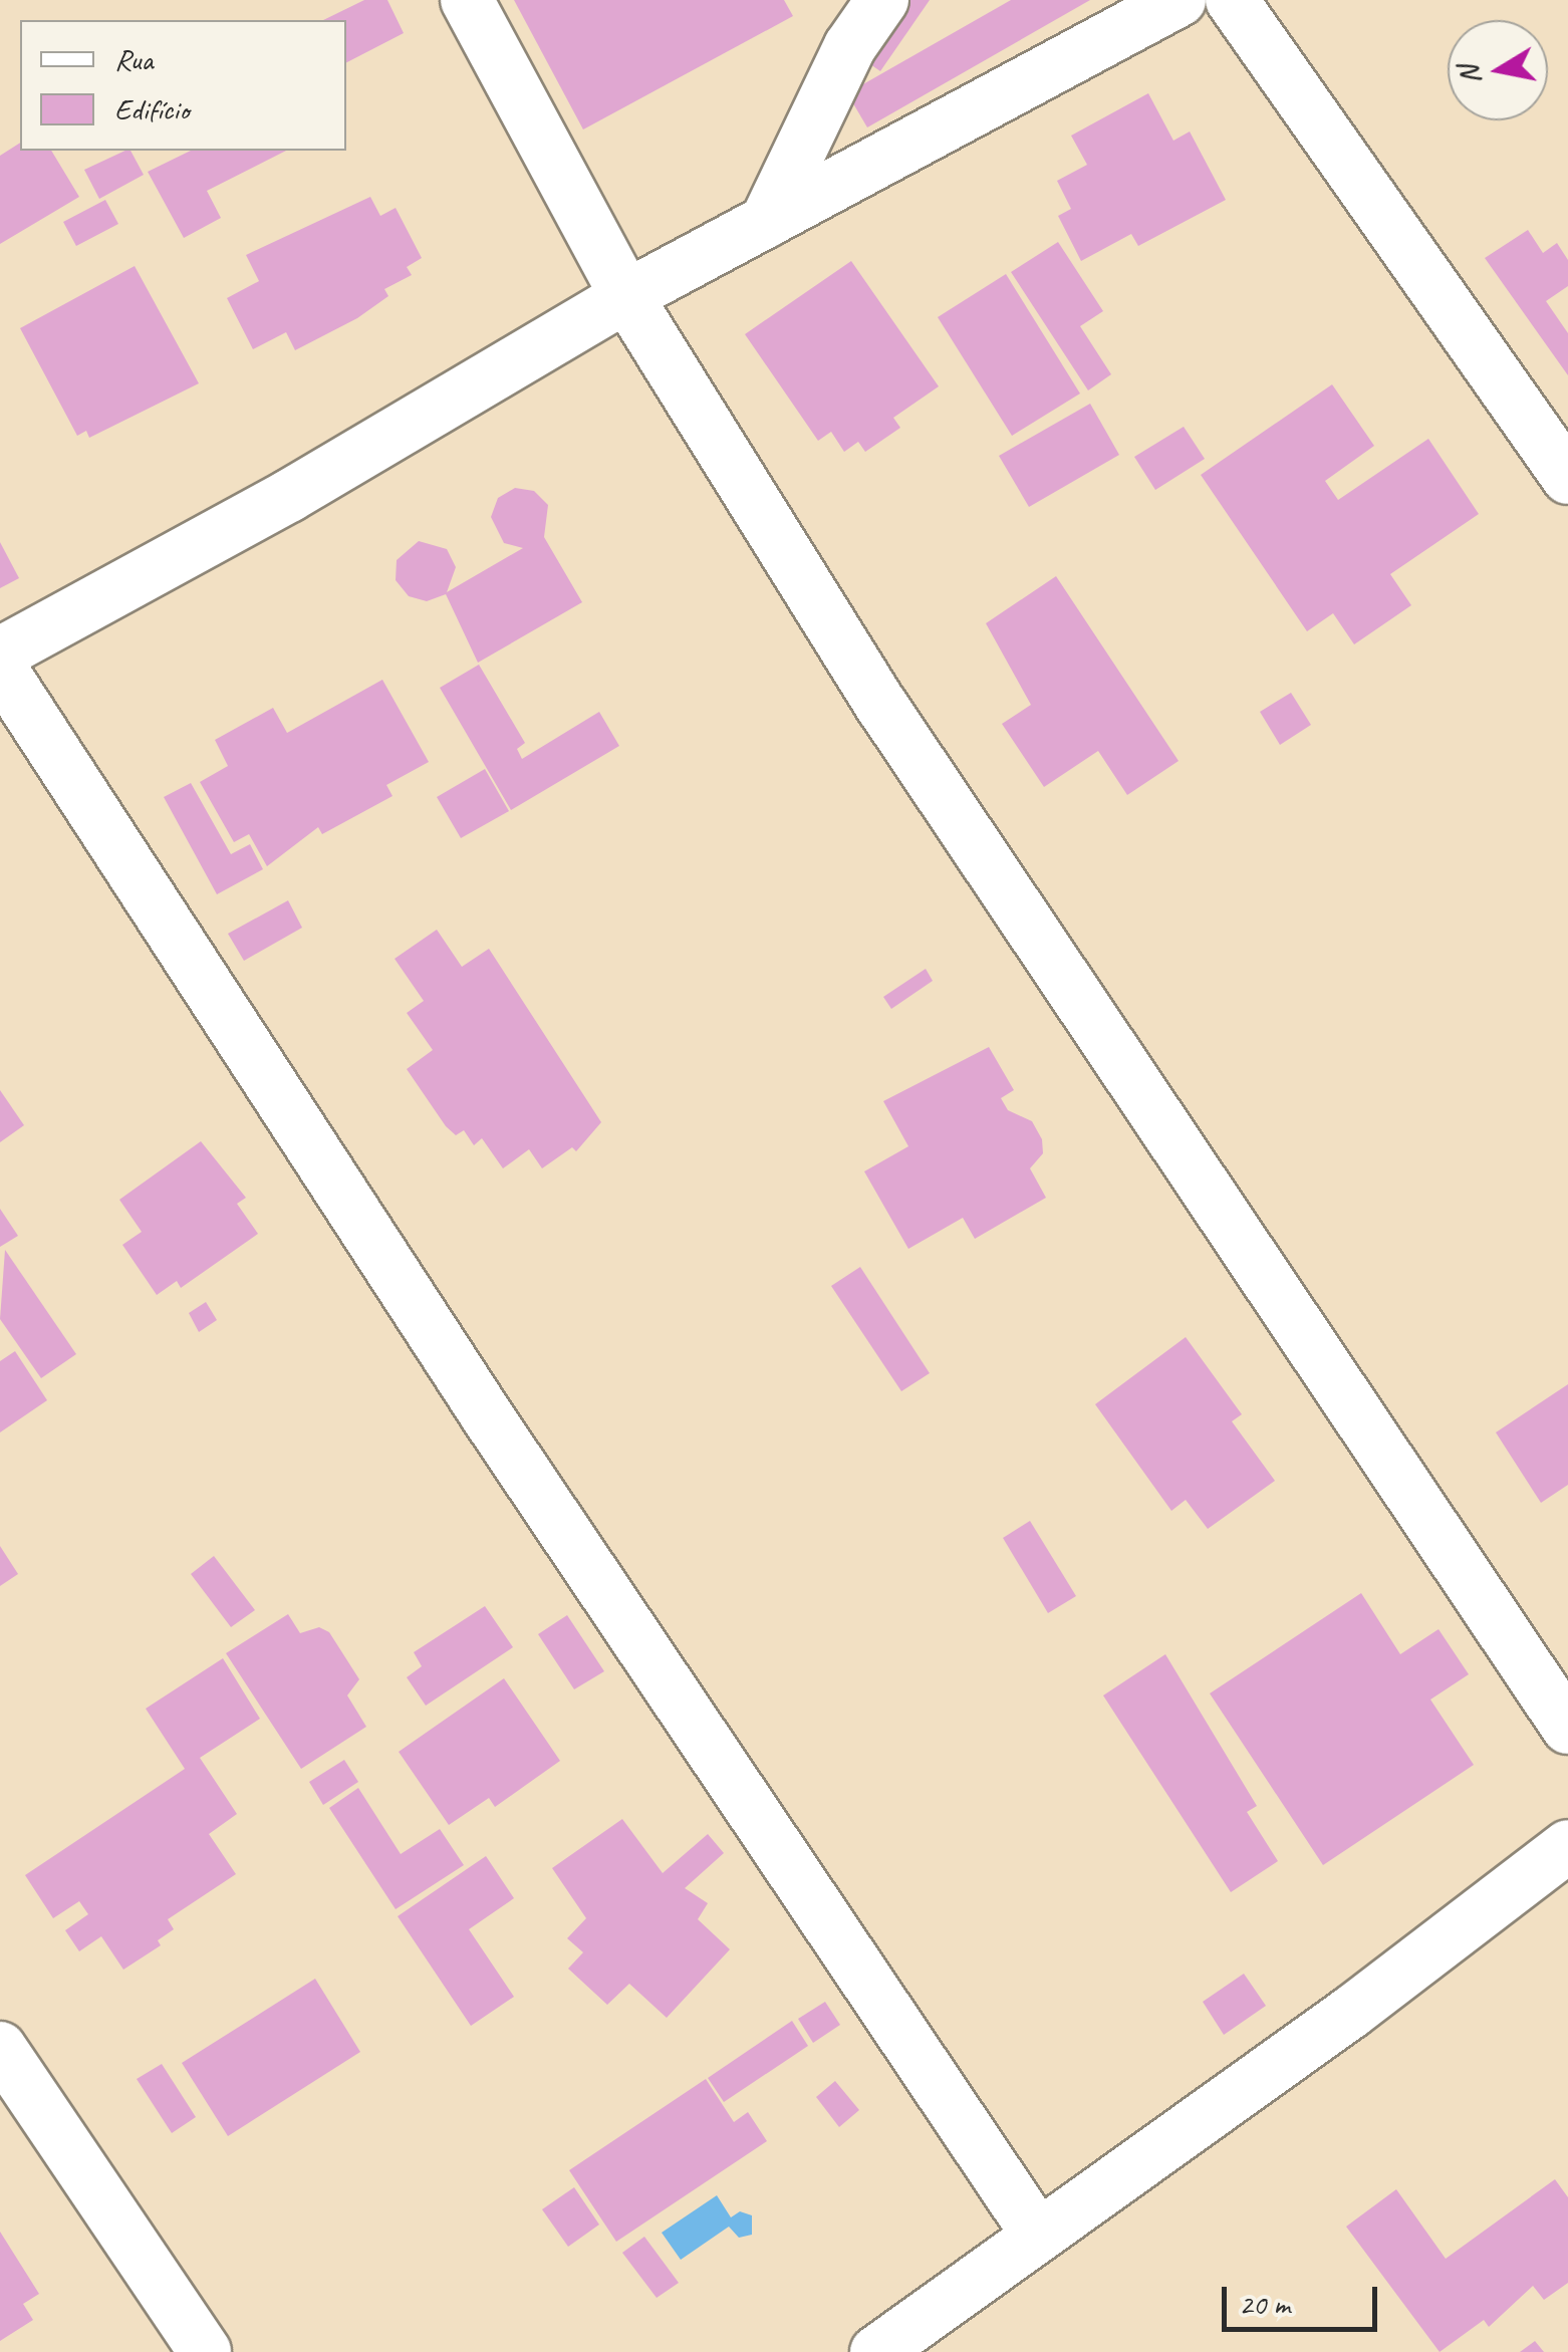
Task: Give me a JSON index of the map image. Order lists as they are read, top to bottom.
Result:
{
  "legend": ["Rua", "Edifício"],
  "scale_bar": "20 m",
  "north": "left"
}
